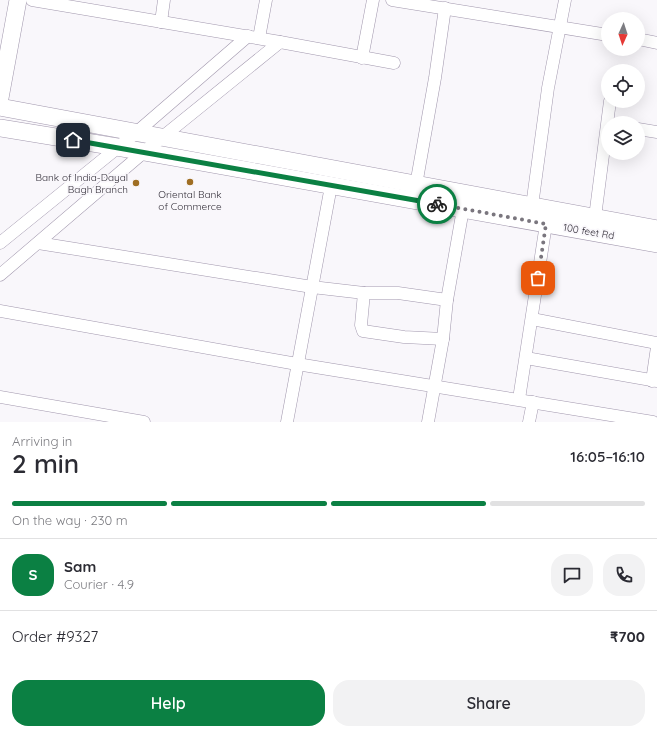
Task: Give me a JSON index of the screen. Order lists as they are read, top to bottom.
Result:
{
  "streets": {
    "main road": ["100 feet Rd"]
  },
  "places": ["Oriental Bank of Commerce", "Bank of India-Dayal Bagh Branch"],
  "north": "bottom",
  "page": {
    "heading": ["2 min", "Arriving in", "16:05–16:10"],
    "panel": [
      "Sam",
      "Courier · 4.9",
      "Order #9327",
      "₹700"
    ],
    "bar": "On the way · 230 m",
    "round": "S",
    "buttons": ["Help", "Share"]
  }
}
